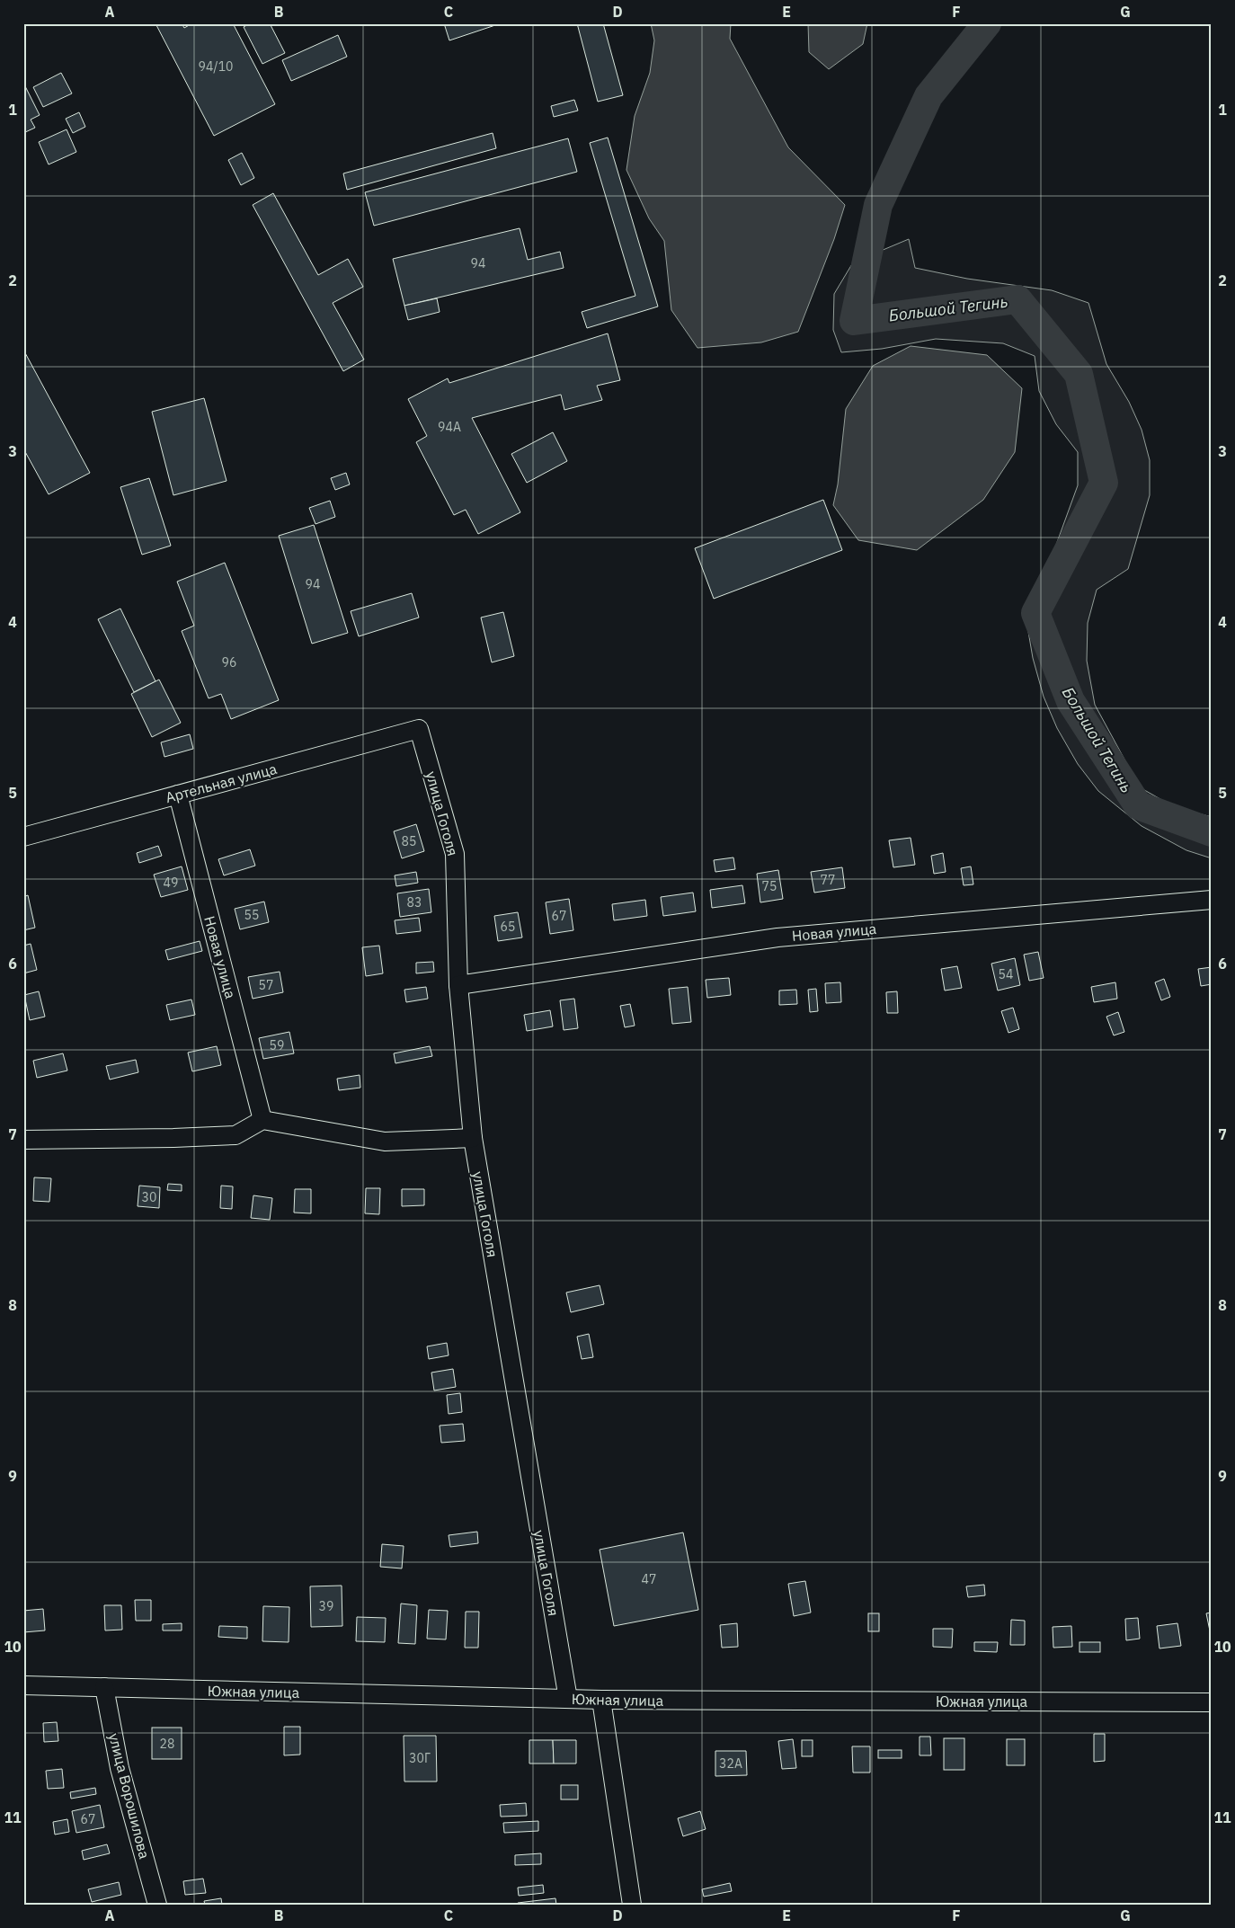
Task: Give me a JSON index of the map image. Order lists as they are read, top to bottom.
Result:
{
  "streets": {
    "street": [
      "Артельная улица",
      "улица Гоголя",
      "Новая улица",
      "Южная улица",
      "улица Ворошилова"
    ]
  },
  "crossings": [
    ["Артельная улица", "улица Гоголя"],
    ["Артельная улица", "Новая улица"],
    ["улица Гоголя", "Новая улица"],
    ["улица Гоголя", "Южная улица"],
    ["Южная улица", "улица Ворошилова"]
  ],
  "water": ["Большой Тегинь"],
  "house_numbers": [
    "94/10",
    "94",
    "94А",
    "94",
    "96",
    "85",
    "77",
    "49",
    "75",
    "83",
    "55",
    "67",
    "65",
    "54",
    "57",
    "59",
    "30",
    "47",
    "39",
    "28",
    "30Г",
    "32А",
    "67"
  ],
  "grid": {
    "columns": [
      "A",
      "B",
      "C",
      "D",
      "E",
      "F",
      "G"
    ],
    "rows": [
      "1",
      "2",
      "3",
      "4",
      "5",
      "6",
      "7",
      "8",
      "9",
      "10",
      "11"
    ]
  }
}
